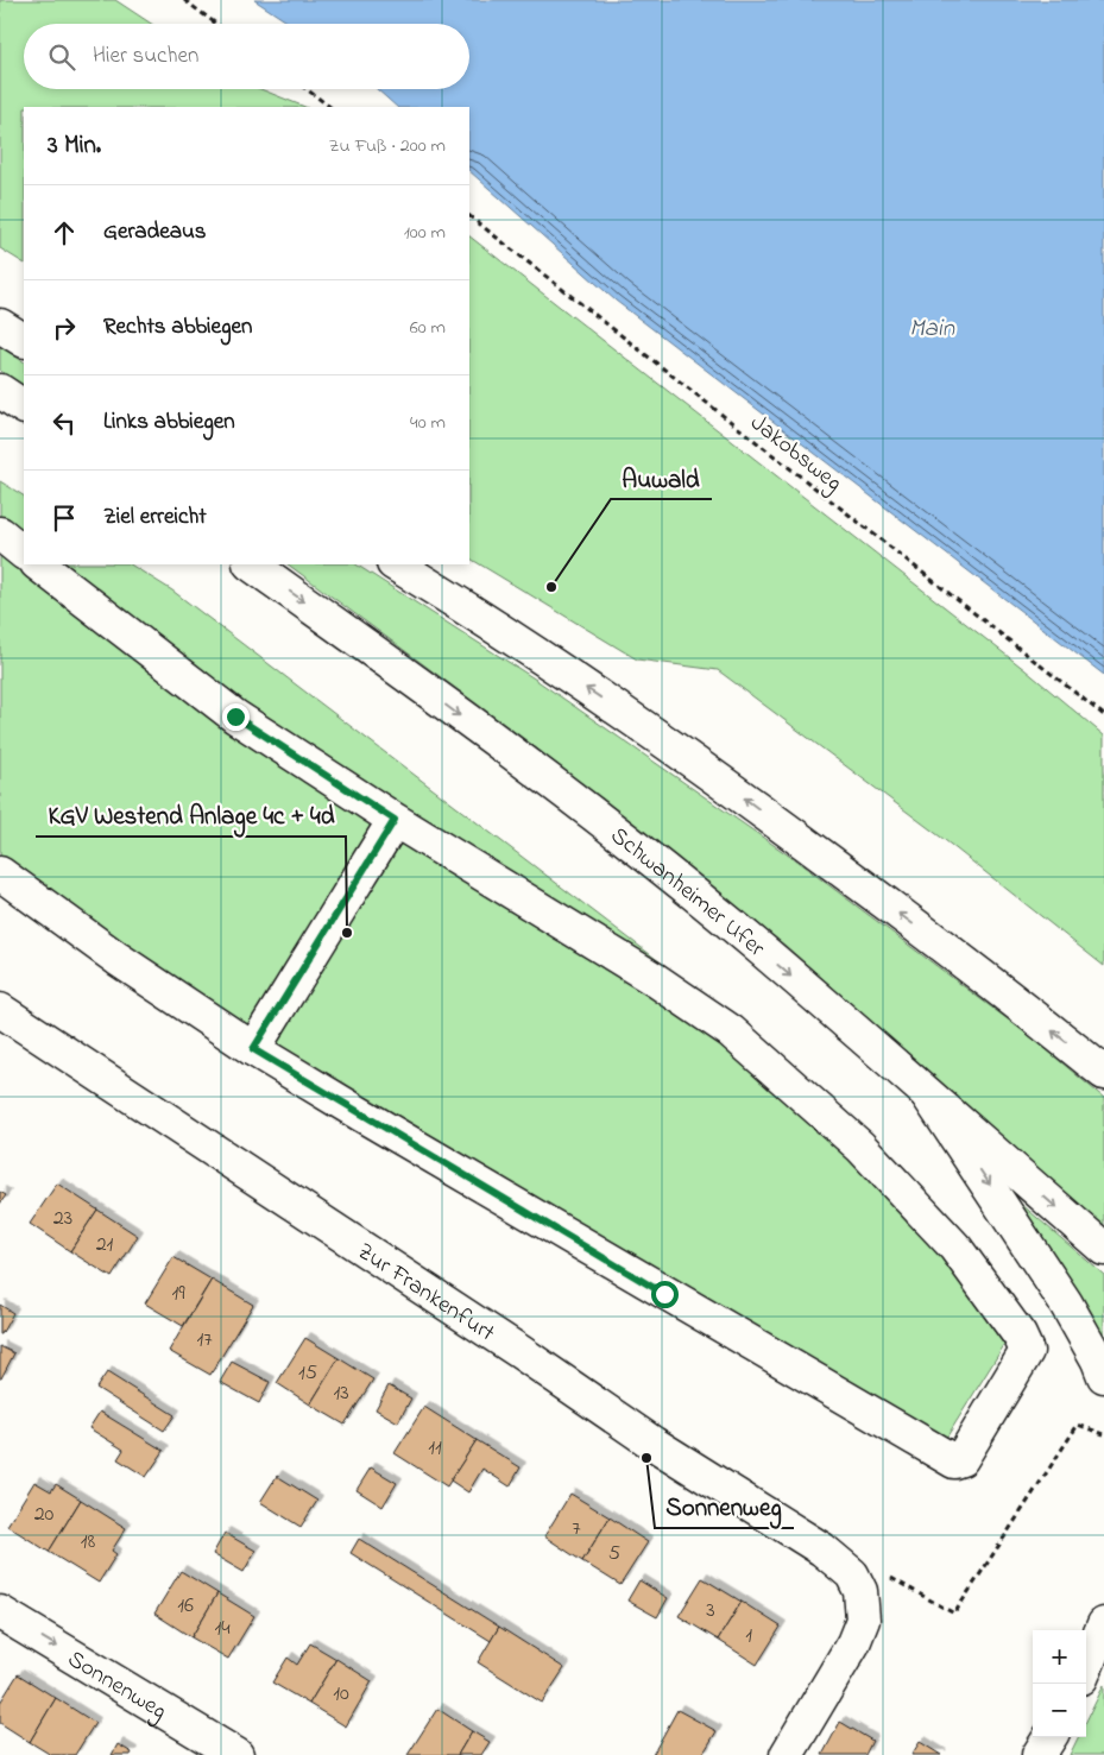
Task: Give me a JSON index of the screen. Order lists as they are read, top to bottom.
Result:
{
  "streets": {
    "main road": ["Schwanheimer Ufer", "Zur Frankenfurt", "Sonnenweg"],
    "path": ["Jakobsweg"]
  },
  "one_way": ["Sonnenweg"],
  "water": ["Main"],
  "places": ["Auwald", "KGV Westend Anlage 4c + 4d", "Sonnenweg"],
  "house_numbers": [
    "23",
    "21",
    "19",
    "17",
    "15",
    "13",
    "11",
    "20",
    "7",
    "18",
    "5",
    "16",
    "3",
    "14",
    "1",
    "10"
  ],
  "page": {
    "search": "Hier suchen",
    "heading": ["3 Min.", "Zu Fuß · 200 m"],
    "list": [
      ["Geradeaus", "100 m"],
      ["Rechts abbiegen", "60 m"],
      ["Links abbiegen", "40 m"],
      "Ziel erreicht"
    ],
    "map_buttons": ["+", "−"]
  }
}
